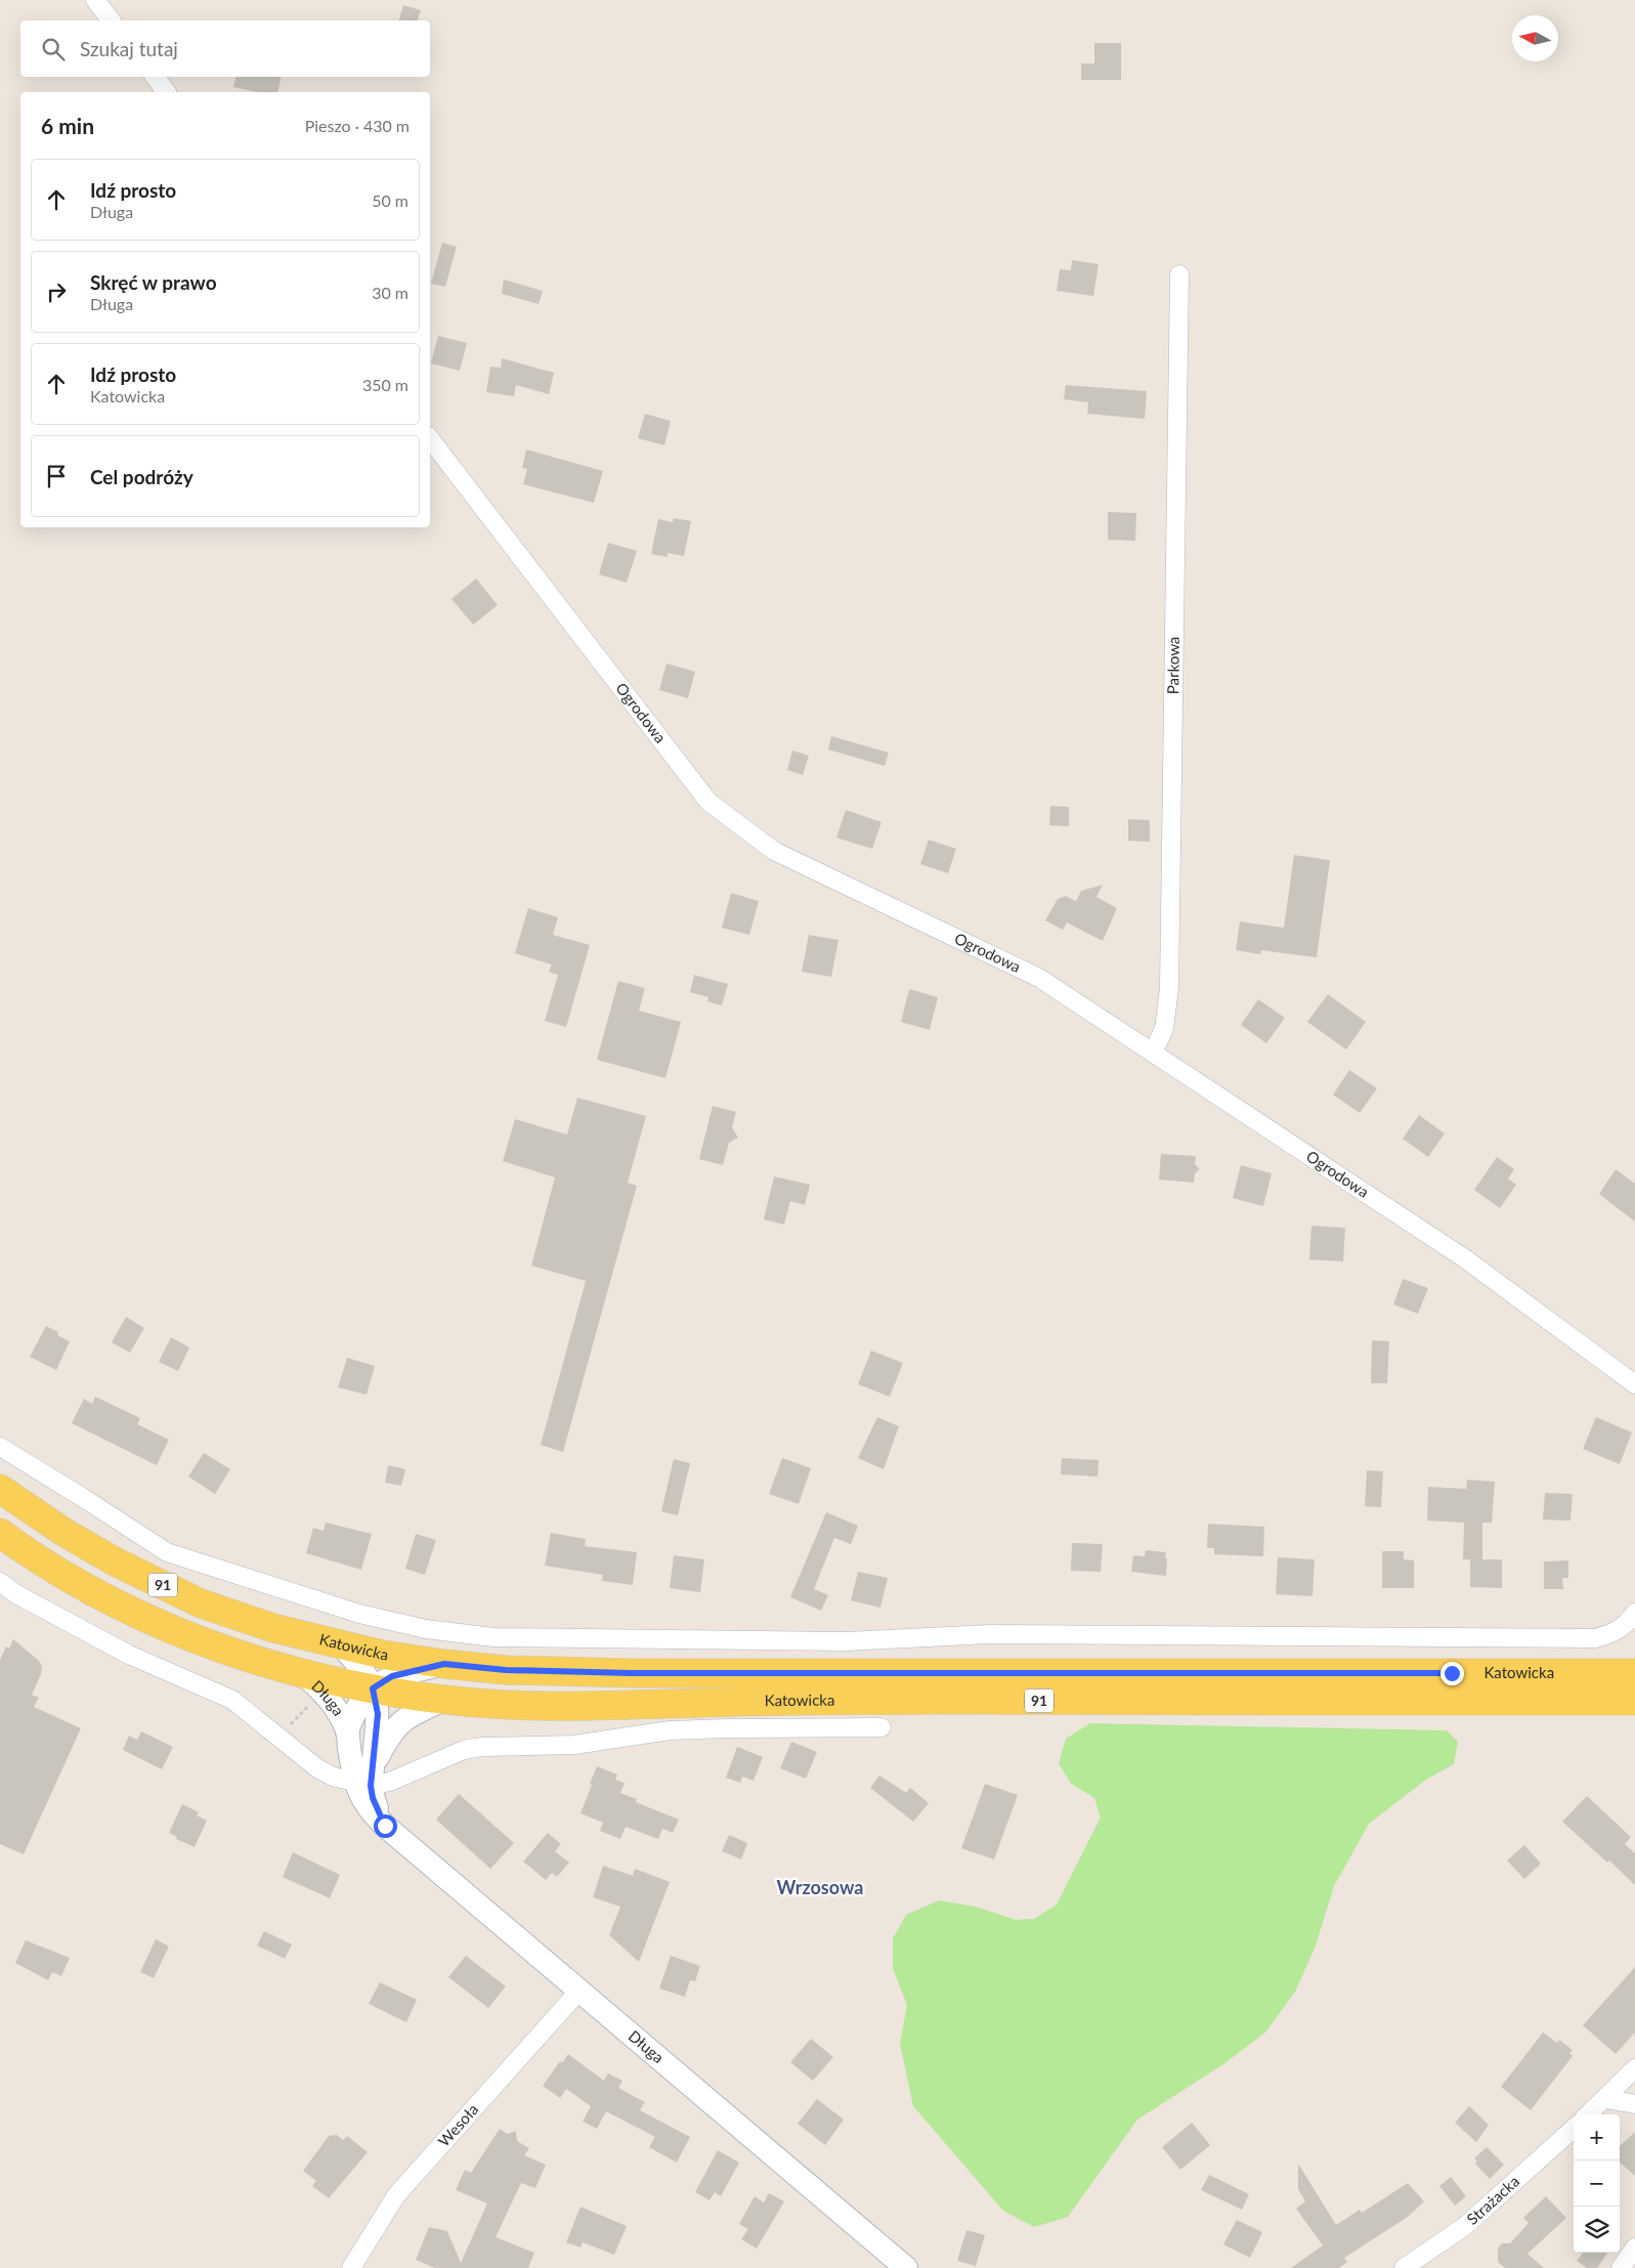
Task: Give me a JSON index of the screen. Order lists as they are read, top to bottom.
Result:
{
  "streets": {
    "main road": ["91", "Katowicka"],
    "street": [
      "Parkowa",
      "Ogrodowa",
      "Długa",
      "Wesoła",
      "Strażacka"
    ]
  },
  "crossings": [
    ["Parkowa", "Ogrodowa"],
    ["Katowicka", "Długa"],
    ["Długa", "Wesoła"]
  ],
  "districts": ["Wrzosowa"],
  "north": "left",
  "page": {
    "search": "Szukaj tutaj",
    "heading": ["6 min", "Pieszo · 430 m"],
    "list": [
      ["Idź prosto", "Długa", "50 m"],
      ["Skręć w prawo", "Długa", "30 m"],
      ["Idź prosto", "Katowicka", "350 m"],
      "Cel podróży"
    ],
    "map_buttons": ["+", "−"]
  }
}
